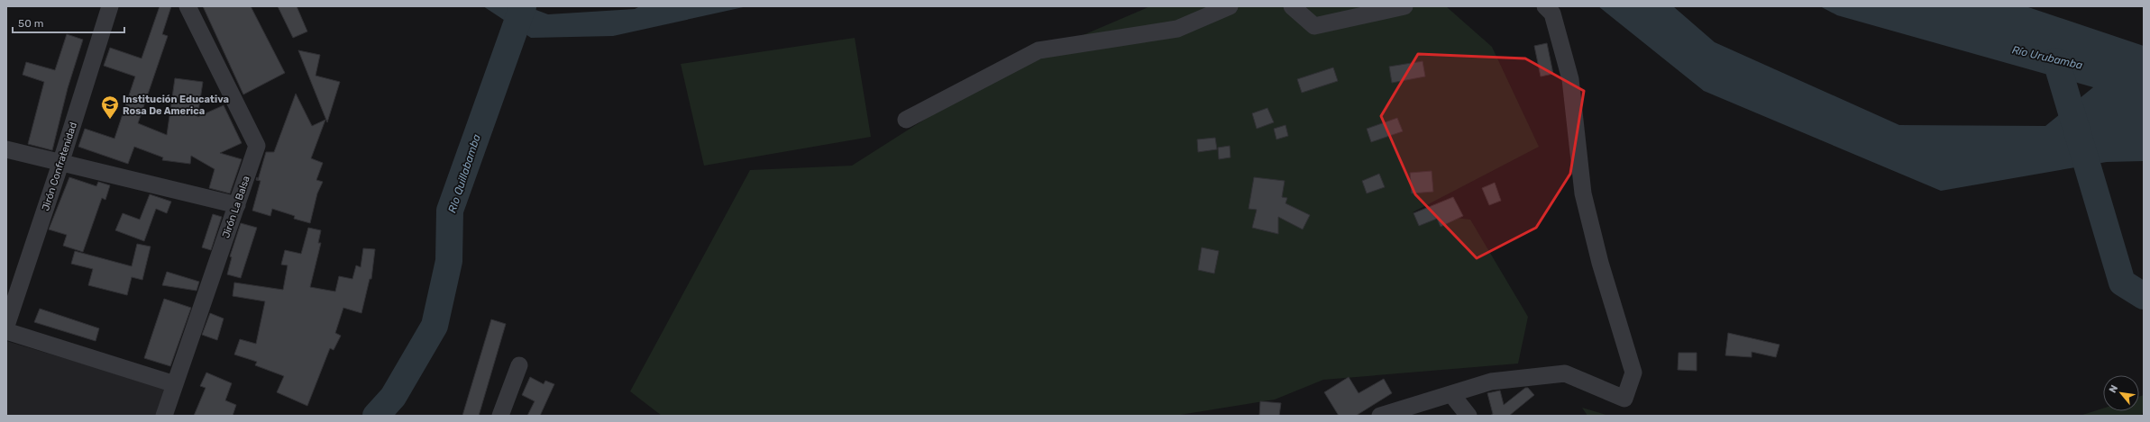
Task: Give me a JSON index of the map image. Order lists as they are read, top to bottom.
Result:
{
  "streets": {
    "street": ["Jirón Confratenidad", "Jirón La Balsa"]
  },
  "water": ["Río Urubamba", "RIo Quillabamba"],
  "places": {
    "school or university": ["Institución Educativa Rosa De America"]
  },
  "scale_bar": "50 m",
  "north": "top left"
}
